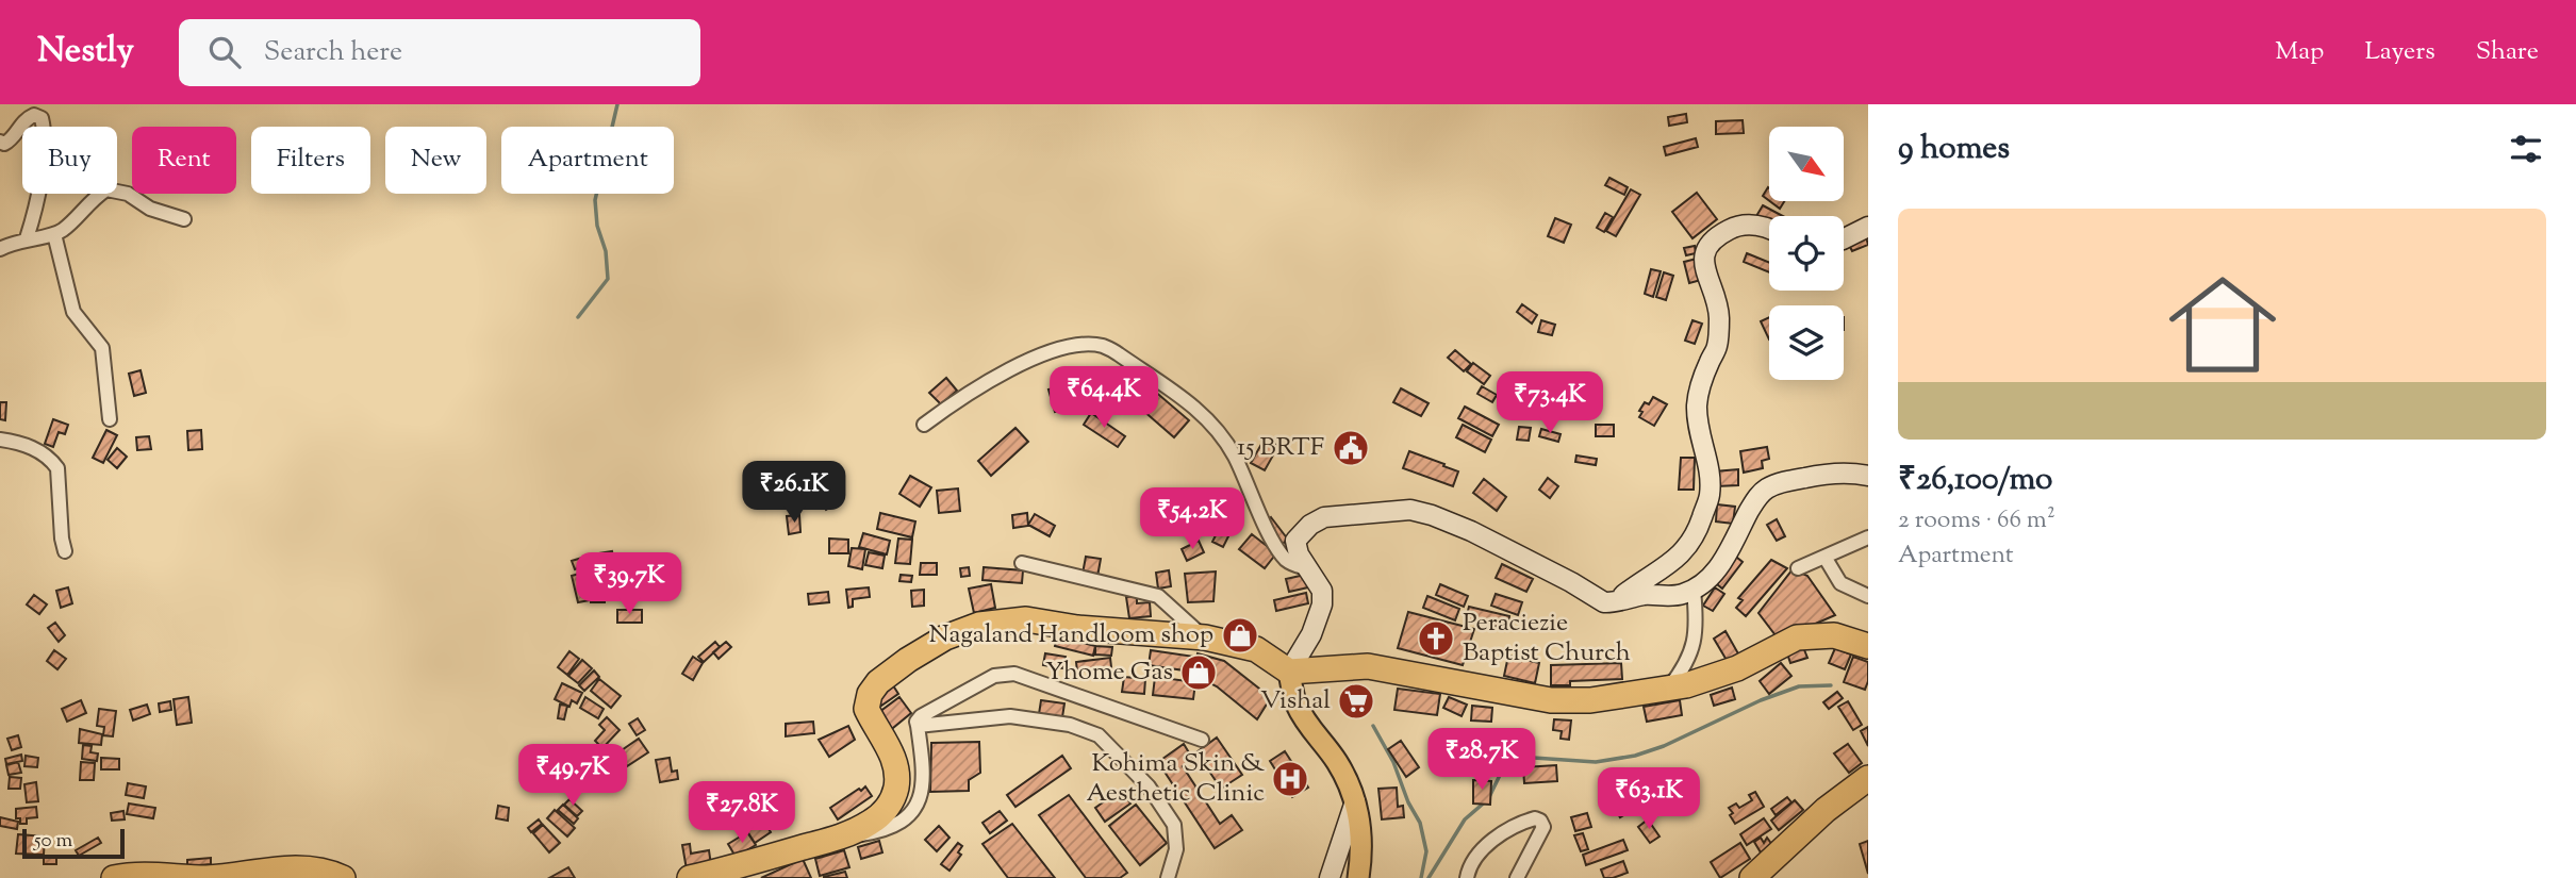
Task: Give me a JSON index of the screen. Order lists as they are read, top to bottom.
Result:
{
  "places": {
    "public building": ["15 BRTF"],
    "shop": ["Nagaland Handloom shop", "Yhome Gas"],
    "church": ["Peraciezie Baptist Church"],
    "supermarket": ["Vishal"],
    "hospital": ["Kohima Skin & Aesthetic Clinic"]
  },
  "scale_bar": "50 m",
  "north": "bottom right",
  "page": {
    "header": "Nestly",
    "search": "Search here",
    "nav": ["Map", "Layers", "Share"],
    "heading": "9 homes",
    "chip": [
      "Buy",
      "Rent",
      "Filters",
      "New",
      "Apartment"
    ],
    "list": [
      {
        "name": "₹26,100/mo",
        "note": "2 rooms · 66 m² · Apartment"
      }
    ],
    "price": [
      "₹64.4K",
      "₹73.4K",
      "₹26.1K",
      "₹54.2K",
      "₹39.7K",
      "₹28.7K",
      "₹49.7K",
      "₹63.1K",
      "₹27.8K"
    ],
    "scale": "50 m"
  }
}
